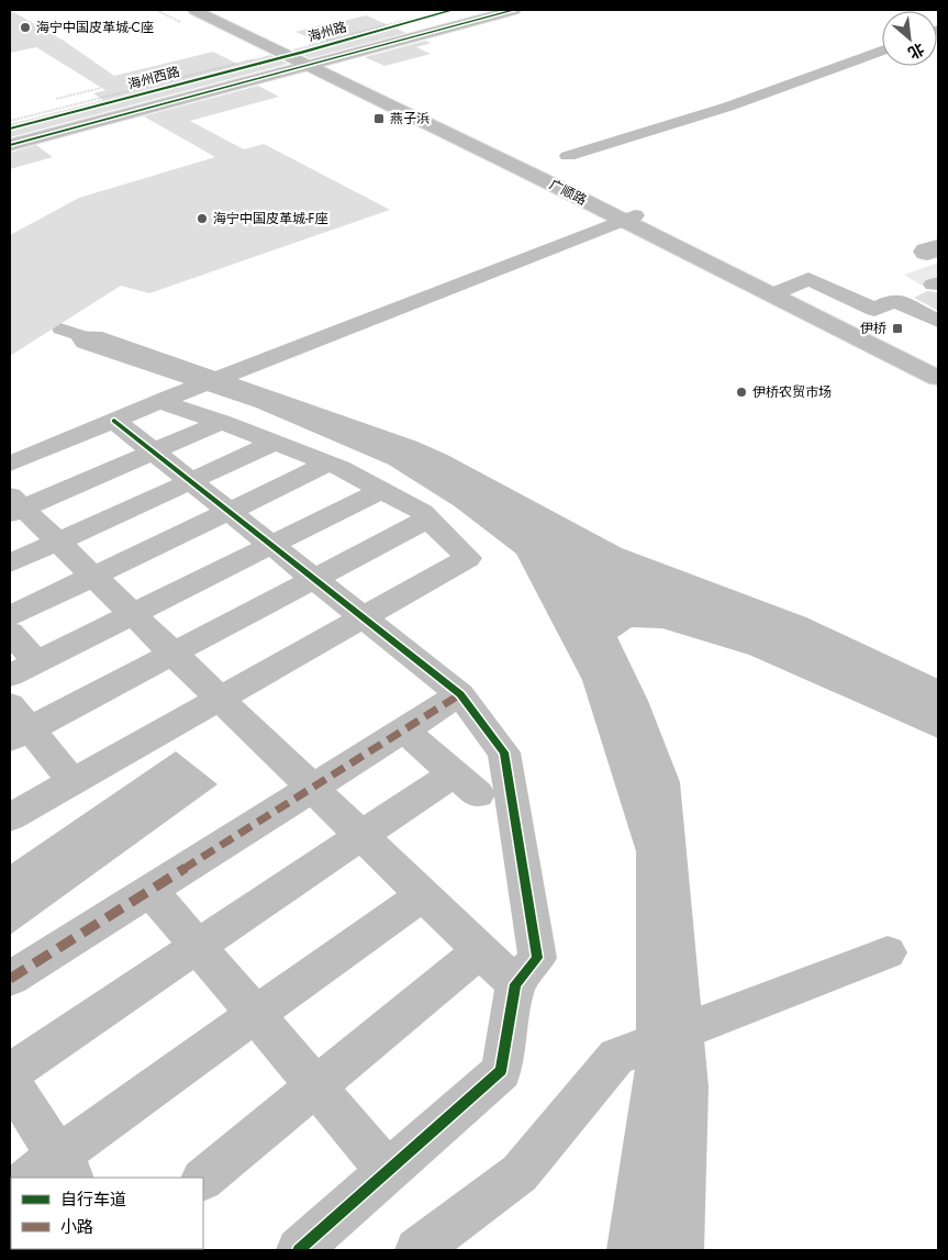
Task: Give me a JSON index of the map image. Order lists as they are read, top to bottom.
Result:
{
  "streets": {
    "main road": ["海州路", "海州西路", "广顺路"]
  },
  "crossings": [
    ["海州路", "海州西路"],
    ["海州路", "广顺路"],
    ["海州西路", "广顺路"]
  ],
  "places": {
    "other": ["海宁中国皮革城-C座", "海宁中国皮革城-F座", "伊桥农贸市场"],
    "transit": ["燕子浜", "伊桥"]
  },
  "legend": ["自行车道", "小路"],
  "north": "bottom right"
}
